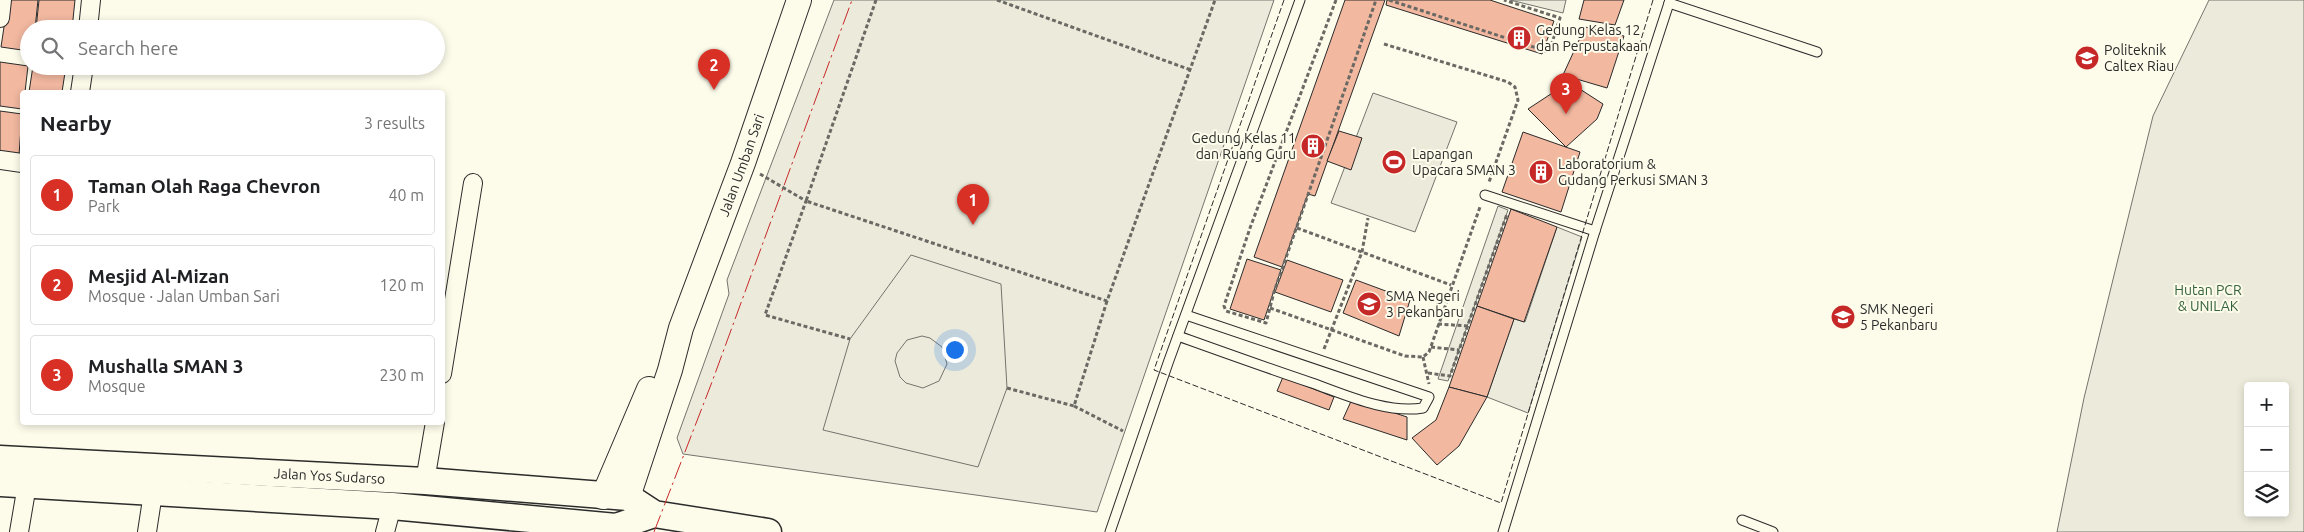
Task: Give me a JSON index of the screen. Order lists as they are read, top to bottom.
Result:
{
  "streets": {
    "main road": ["Jalan Umban Sari", "Jalan Yos Sudarso"]
  },
  "crossings": [
    ["Jalan Umban Sari", "Jalan Yos Sudarso"]
  ],
  "parks": ["Hutan PCR & UNILAK"],
  "places": {
    "building": ["Gedung Kelas 12 dan Perpustakaan", "Gedung Kelas 11 dan Ruang Guru", "Laboratorium & Gudang Perkusi SMAN 3"],
    "school or university": ["Politeknik Caltex Riau", "SMA Negeri 3 Pekanbaru", "SMK Negeri 5 Pekanbaru"],
    "sports": ["Lapangan Upacara SMAN 3"]
  },
  "page": {
    "search": "Search here",
    "pins": ["2", "3", "1"],
    "heading": ["Nearby", "3 results"],
    "list": [
      {
        "mark": "1",
        "name": "Taman Olah Raga Chevron",
        "note": "Park",
        "value": "40 m"
      },
      {
        "mark": "2",
        "name": "Mesjid Al-Mizan",
        "note": "Mosque · Jalan Umban Sari",
        "value": "120 m"
      },
      {
        "mark": "3",
        "name": "Mushalla SMAN 3",
        "note": "Mosque",
        "value": "230 m"
      }
    ],
    "map_buttons": ["+", "−"]
  }
}
